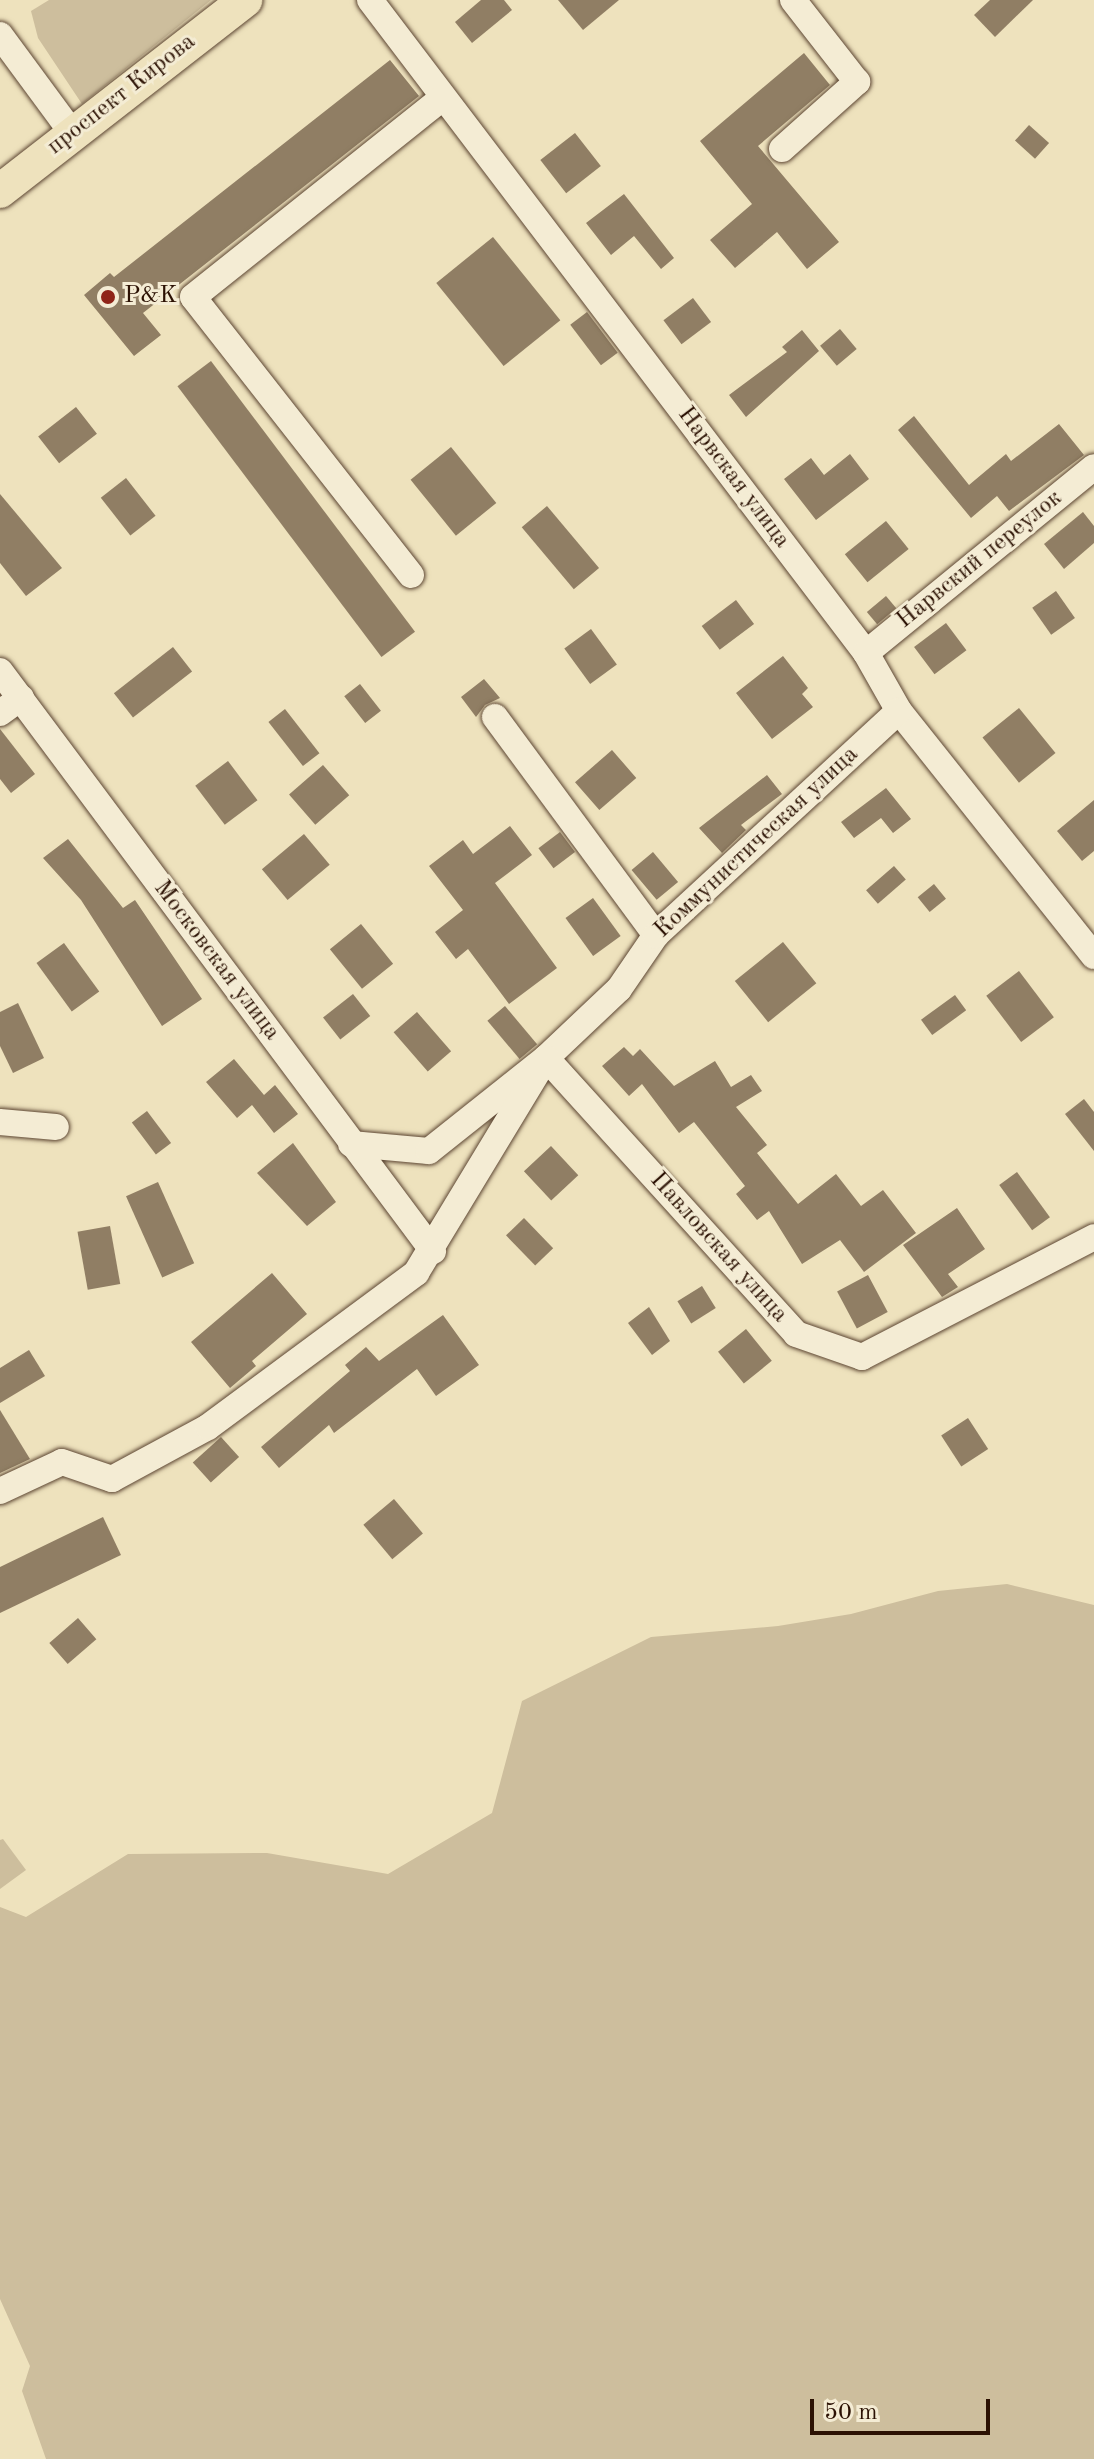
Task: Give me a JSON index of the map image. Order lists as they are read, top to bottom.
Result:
{
  "streets": {
    "main road": ["проспект Кирова"],
    "street": [
      "Нарвская улица",
      "Нарвский переулок",
      "Коммунистическая улица",
      "Московская улица",
      "Павловская улица"
    ]
  },
  "crossings": [
    ["Нарвская улица", "Нарвский переулок"],
    ["Нарвская улица", "Коммунистическая улица"],
    ["Коммунистическая улица", "Московская улица"],
    ["Коммунистическая улица", "Павловская улица"]
  ],
  "places": ["P&K"],
  "scale_bar": "50 m"
}
